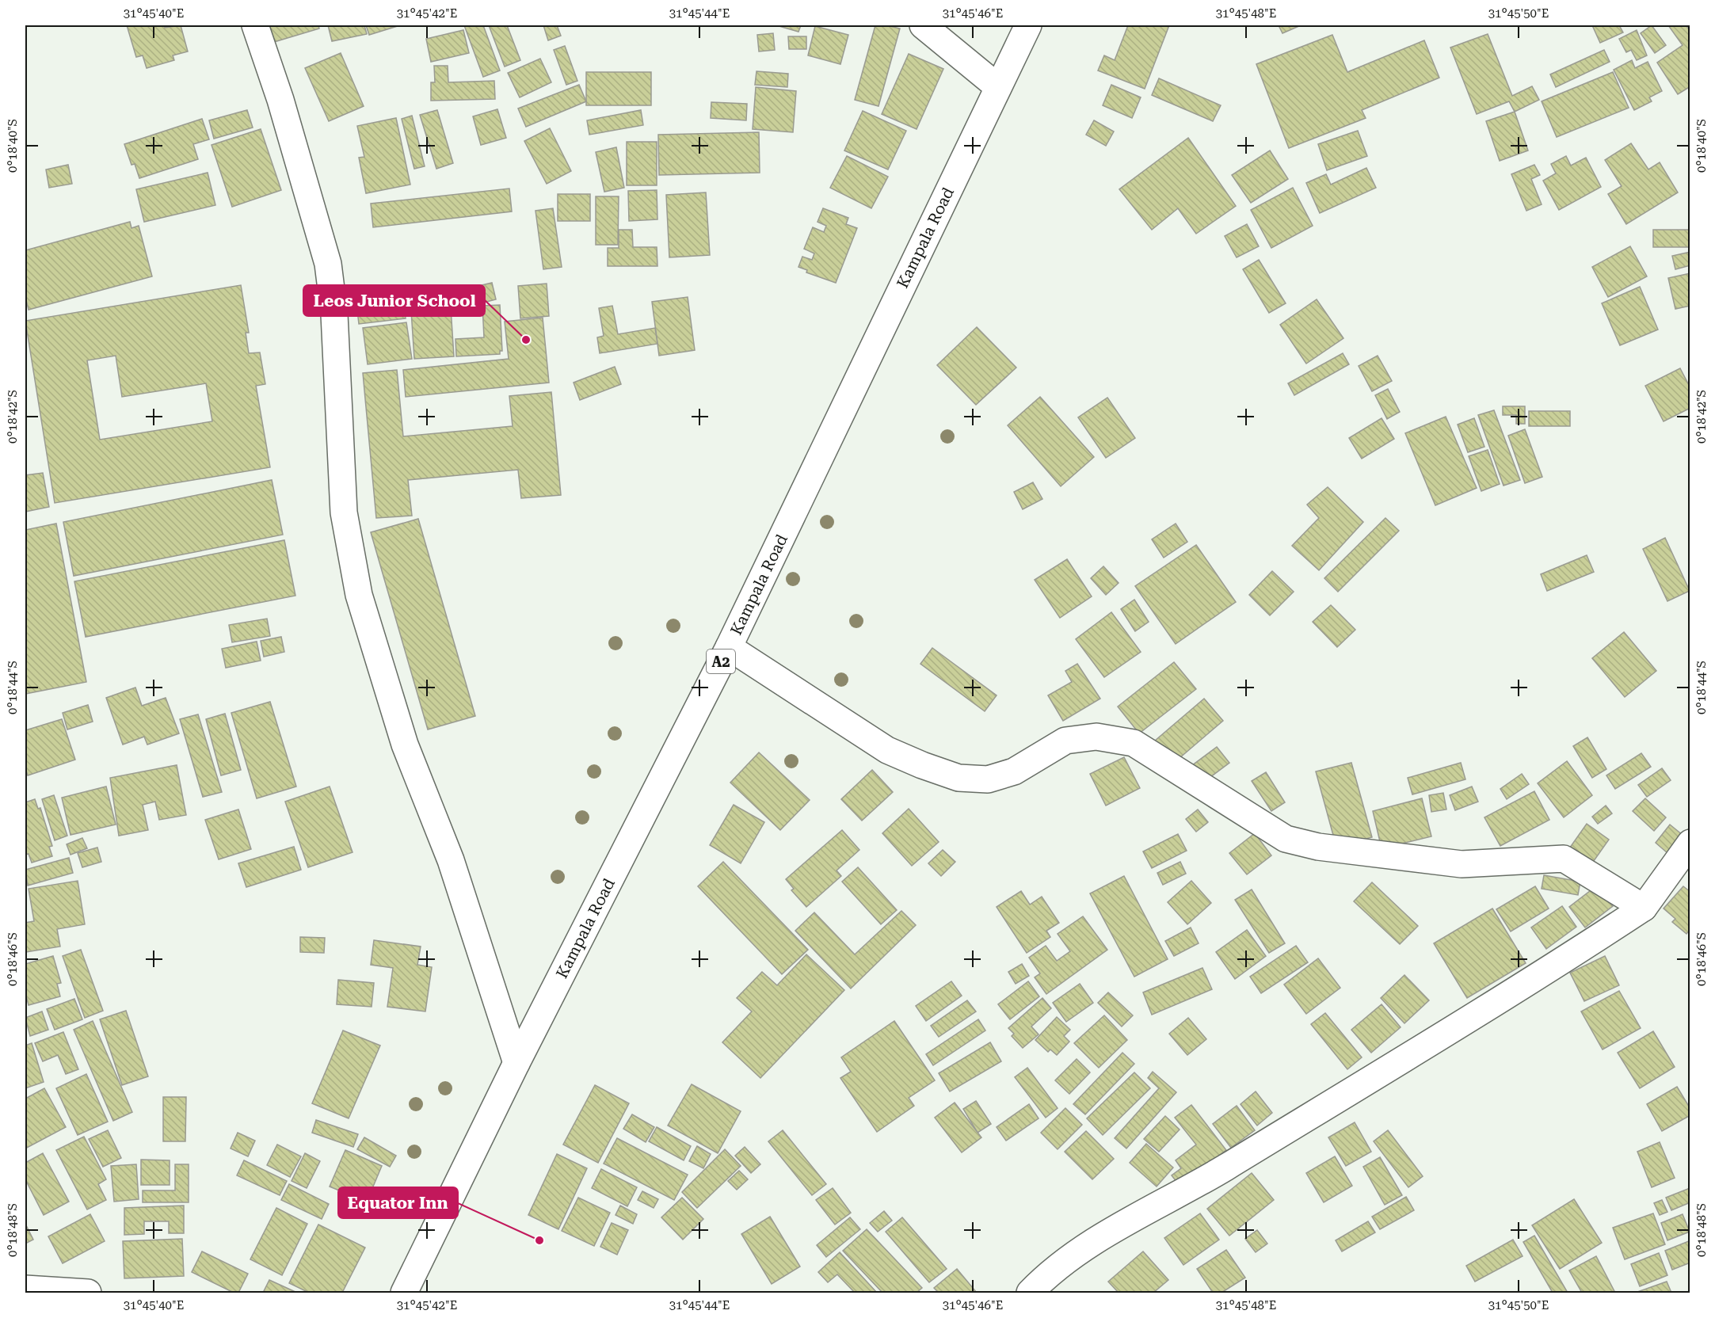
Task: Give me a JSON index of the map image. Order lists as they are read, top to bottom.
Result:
{
  "streets": {
    "street": ["Kampala Road", "A2"]
  },
  "places": ["Leos Junior School", "Equator Inn"],
  "coordinates": [
    "31°45'40\"E",
    "31°45'42\"E",
    "31°45'44\"E",
    "31°45'46\"E",
    "31°45'48\"E",
    "31°45'50\"E",
    "0°18'40\"S",
    "0°18'42\"S",
    "0°18'44\"S",
    "0°18'46\"S",
    "0°18'48\"S"
  ]
}
